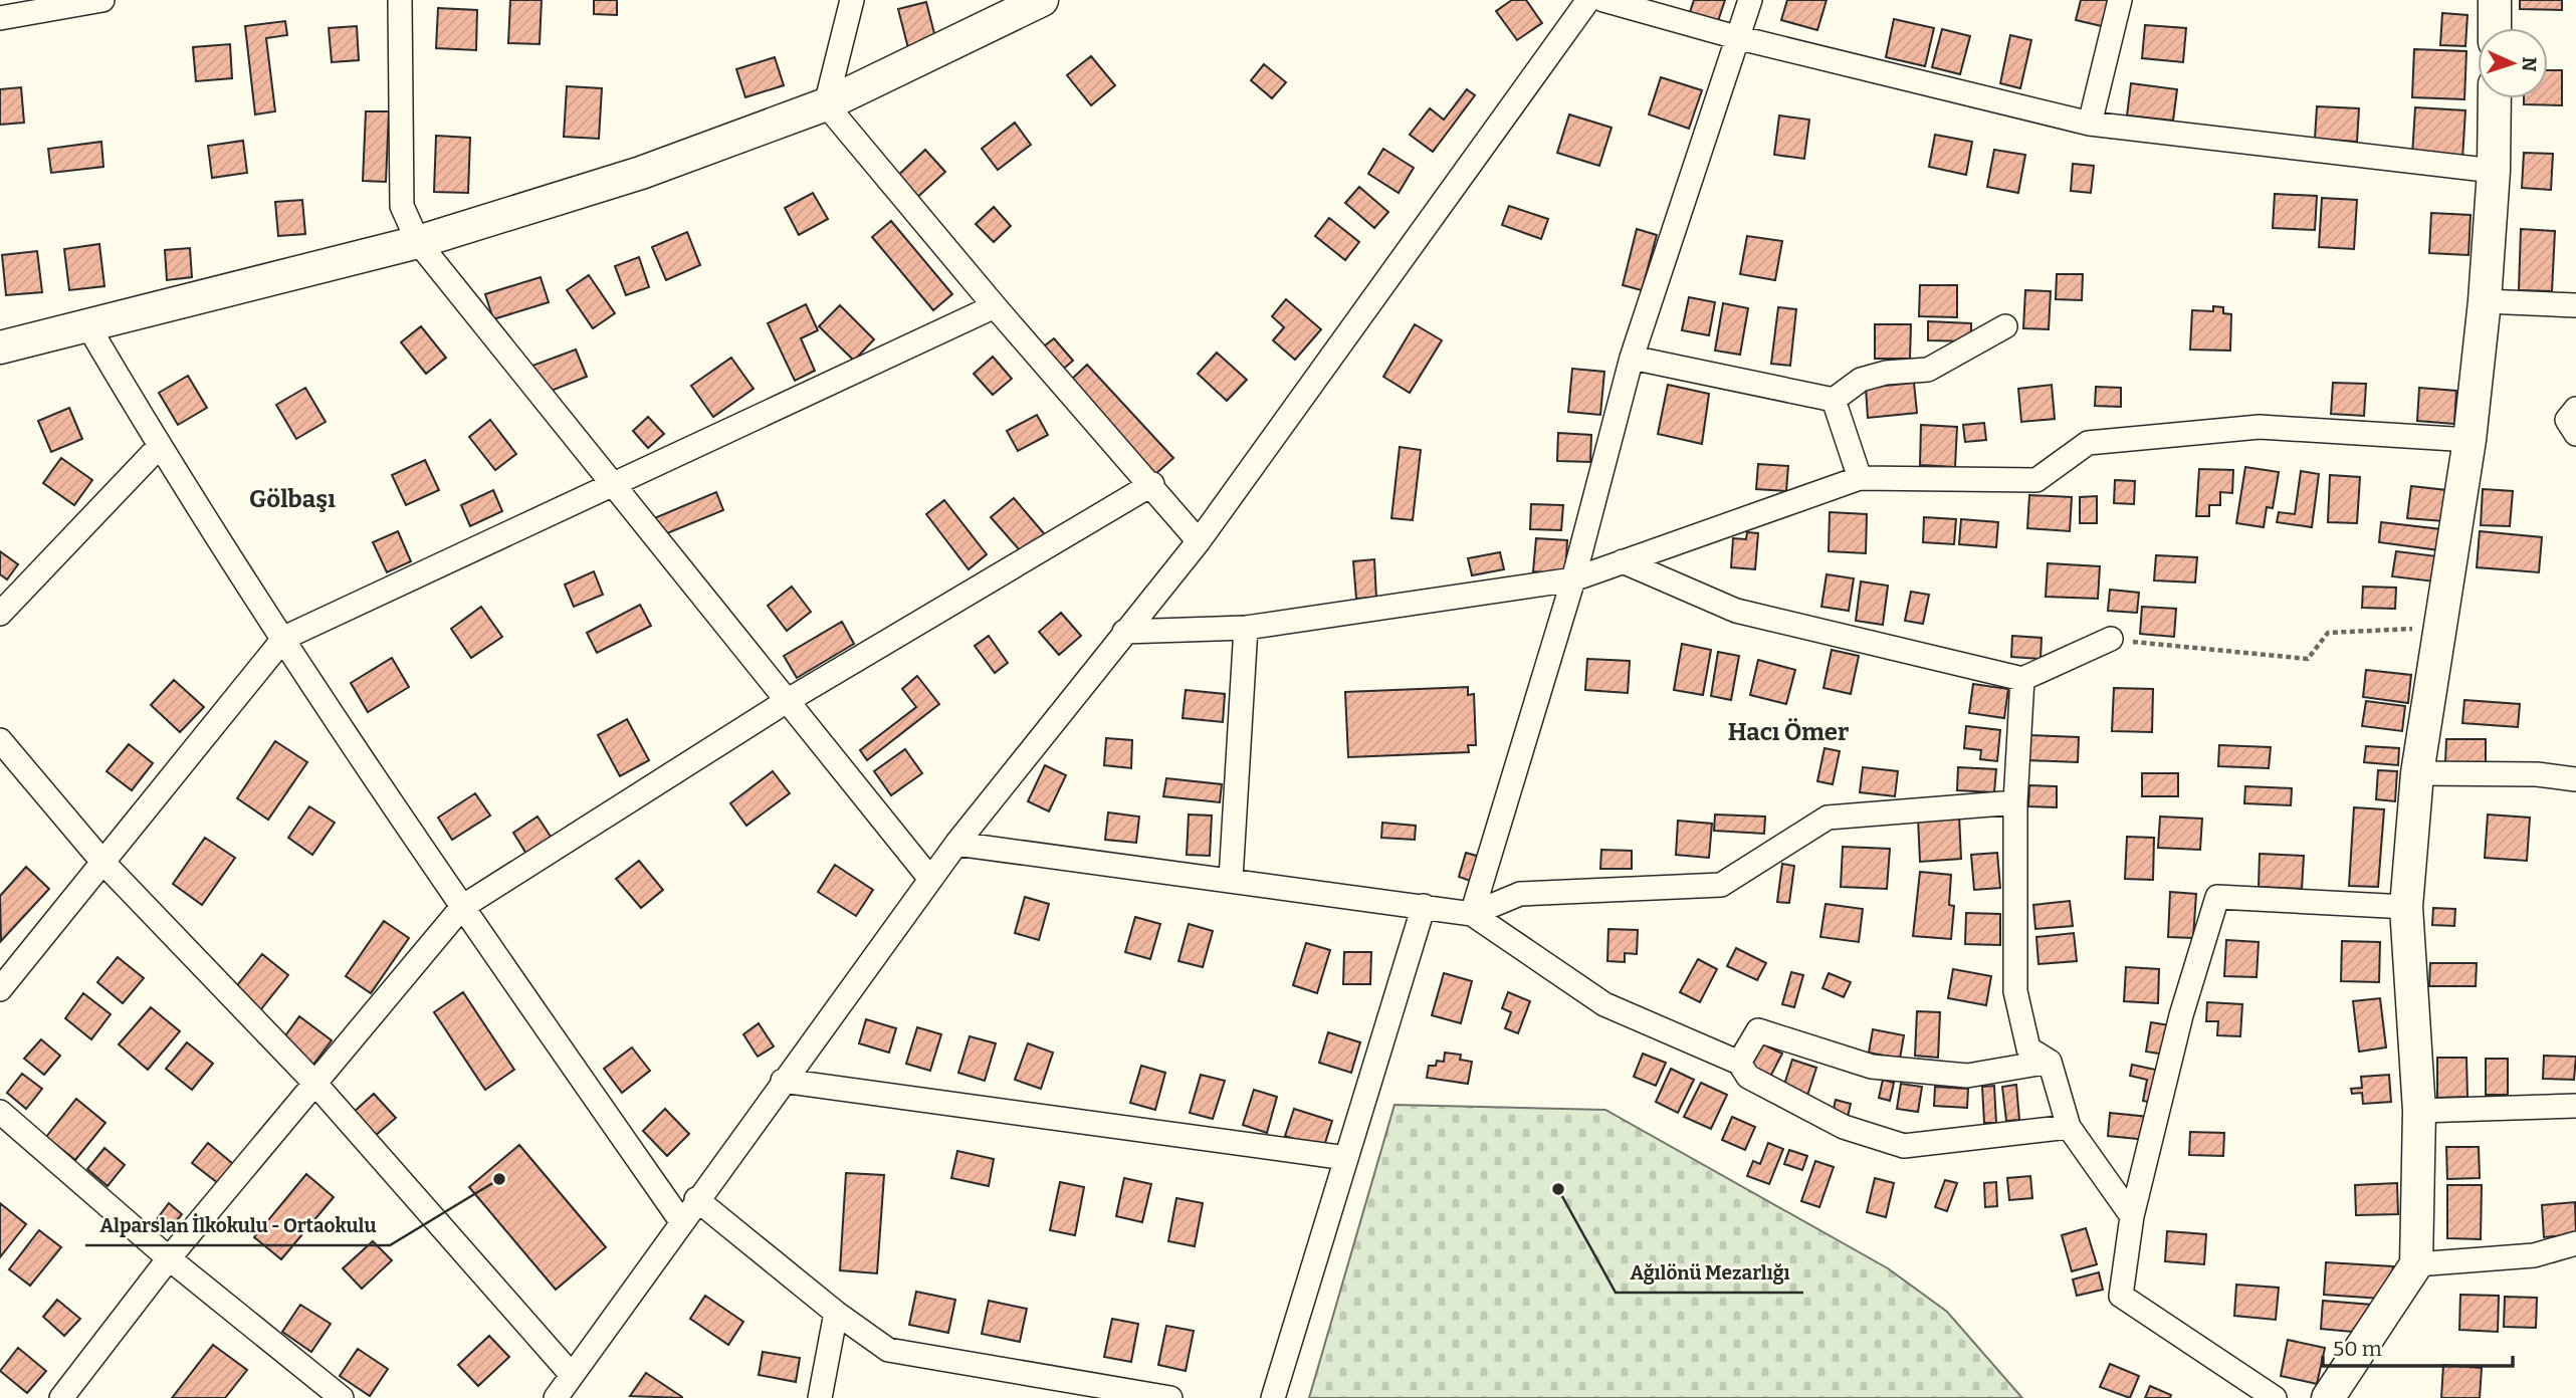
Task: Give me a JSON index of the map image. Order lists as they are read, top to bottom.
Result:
{
  "districts": ["Gölbaşı", "Hacı Ömer"],
  "places": ["Alparslan İlkokulu - Ortaokulu", "Ağılönü Mezarlığı"],
  "scale_bar": "50 m",
  "north": "right"
}
